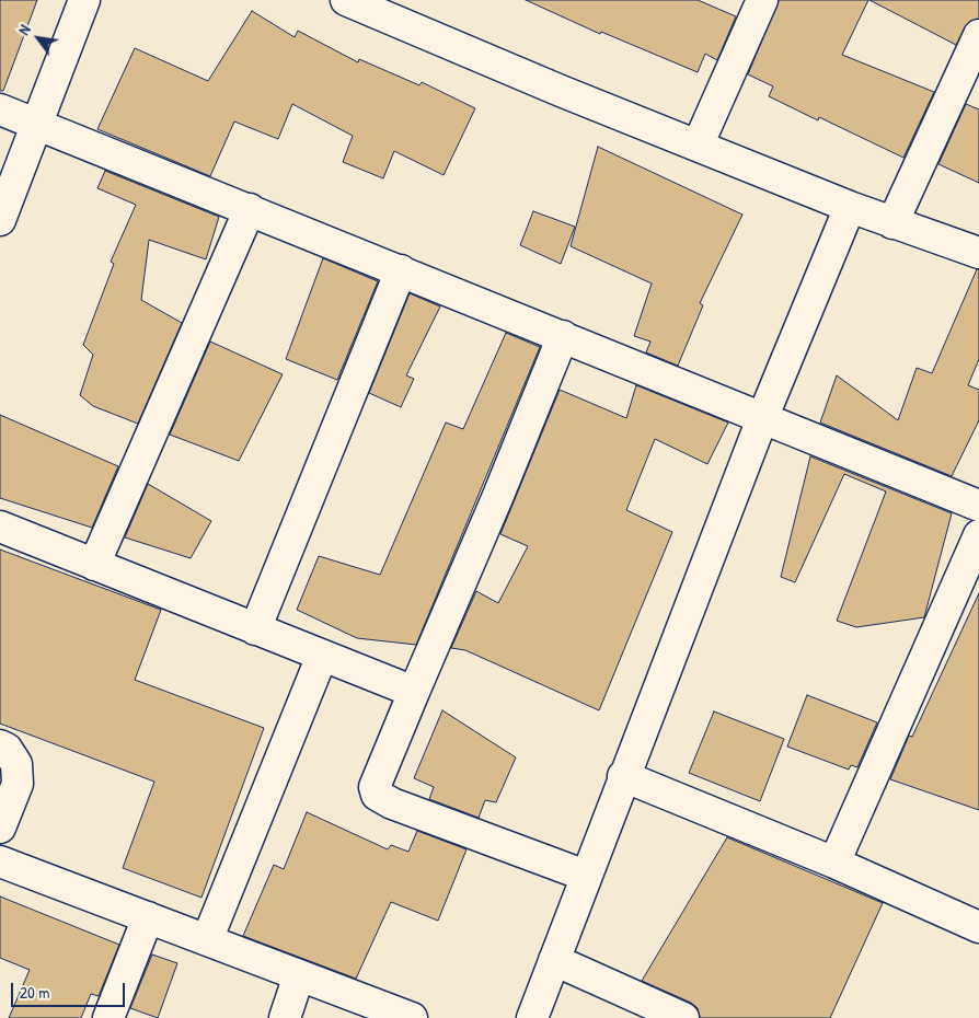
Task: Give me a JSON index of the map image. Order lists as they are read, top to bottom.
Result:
{
  "scale_bar": "20 m",
  "north": "top left"
}
